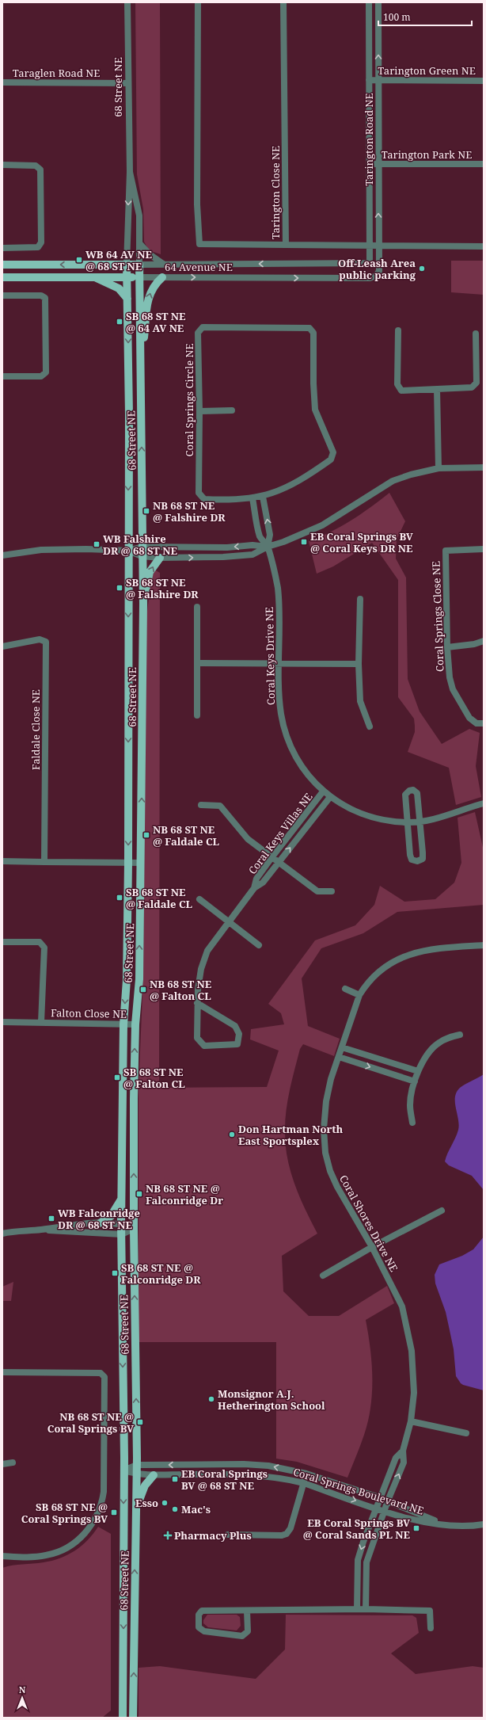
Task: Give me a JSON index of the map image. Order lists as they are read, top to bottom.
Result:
{
  "streets": {
    "main road": ["68 Street NE", "64 Avenue NE"],
    "street": [
      "Tarington Green NE",
      "Taraglen Road NE",
      "Tarington Road NE",
      "Tarington Park NE",
      "Tarington Close NE",
      "Coral Springs Circle NE",
      "Coral Springs Close NE",
      "Coral Keys Drive NE",
      "Faldale Close NE",
      "Coral Keys Villas NE",
      "Falton Close NE",
      "Coral Shores Drive NE",
      "Coral Springs Boulevard NE"
    ]
  },
  "crossings": [
    ["Tarington Green NE", "Tarington Road NE"],
    ["Taraglen Road NE", "68 Street NE"],
    ["68 Street NE", "64 Avenue NE"],
    ["68 Street NE", "Falton Close NE"],
    ["68 Street NE", "Coral Springs Boulevard NE"],
    ["Tarington Road NE", "Tarington Park NE"],
    ["Tarington Road NE", "64 Avenue NE"],
    ["Coral Keys Drive NE", "Coral Keys Villas NE"],
    ["Coral Shores Drive NE", "Coral Springs Boulevard NE"]
  ],
  "places": {
    "transit": [
      "WB 64 AV NE @ 68 ST NE",
      "SB 68 ST NE @ 64 AV NE",
      "NB 68 ST NE @ Falshire DR",
      "EB Coral Springs BV @ Coral Keys DR NE",
      "WB Falshire DR @ 68 ST NE",
      "SB 68 ST NE @ Falshire DR",
      "NB 68 ST NE @ Faldale CL",
      "SB 68 ST NE @ Faldale CL",
      "NB 68 ST NE @ Falton CL",
      "SB 68 ST NE @ Falton CL",
      "NB 68 ST NE @ Falconridge Dr",
      "WB Falconridge DR @ 68 ST NE",
      "SB 68 ST NE @ Falconridge DR",
      "NB 68 ST NE @ Coral Springs BV",
      "EB Coral Springs BV @ 68 ST NE",
      "SB 68 ST NE @ Coral Springs BV",
      "EB Coral Springs BV @ Coral Sands PL NE"
    ],
    "other": [
      "Off-Leash Area public parking",
      "Don Hartman North East Sportsplex",
      "Monsignor A.J. Hetherington School",
      "Esso",
      "Mac's"
    ],
    "health": ["Pharmacy Plus"]
  },
  "scale_bar": "100 m",
  "north": "top"
}
